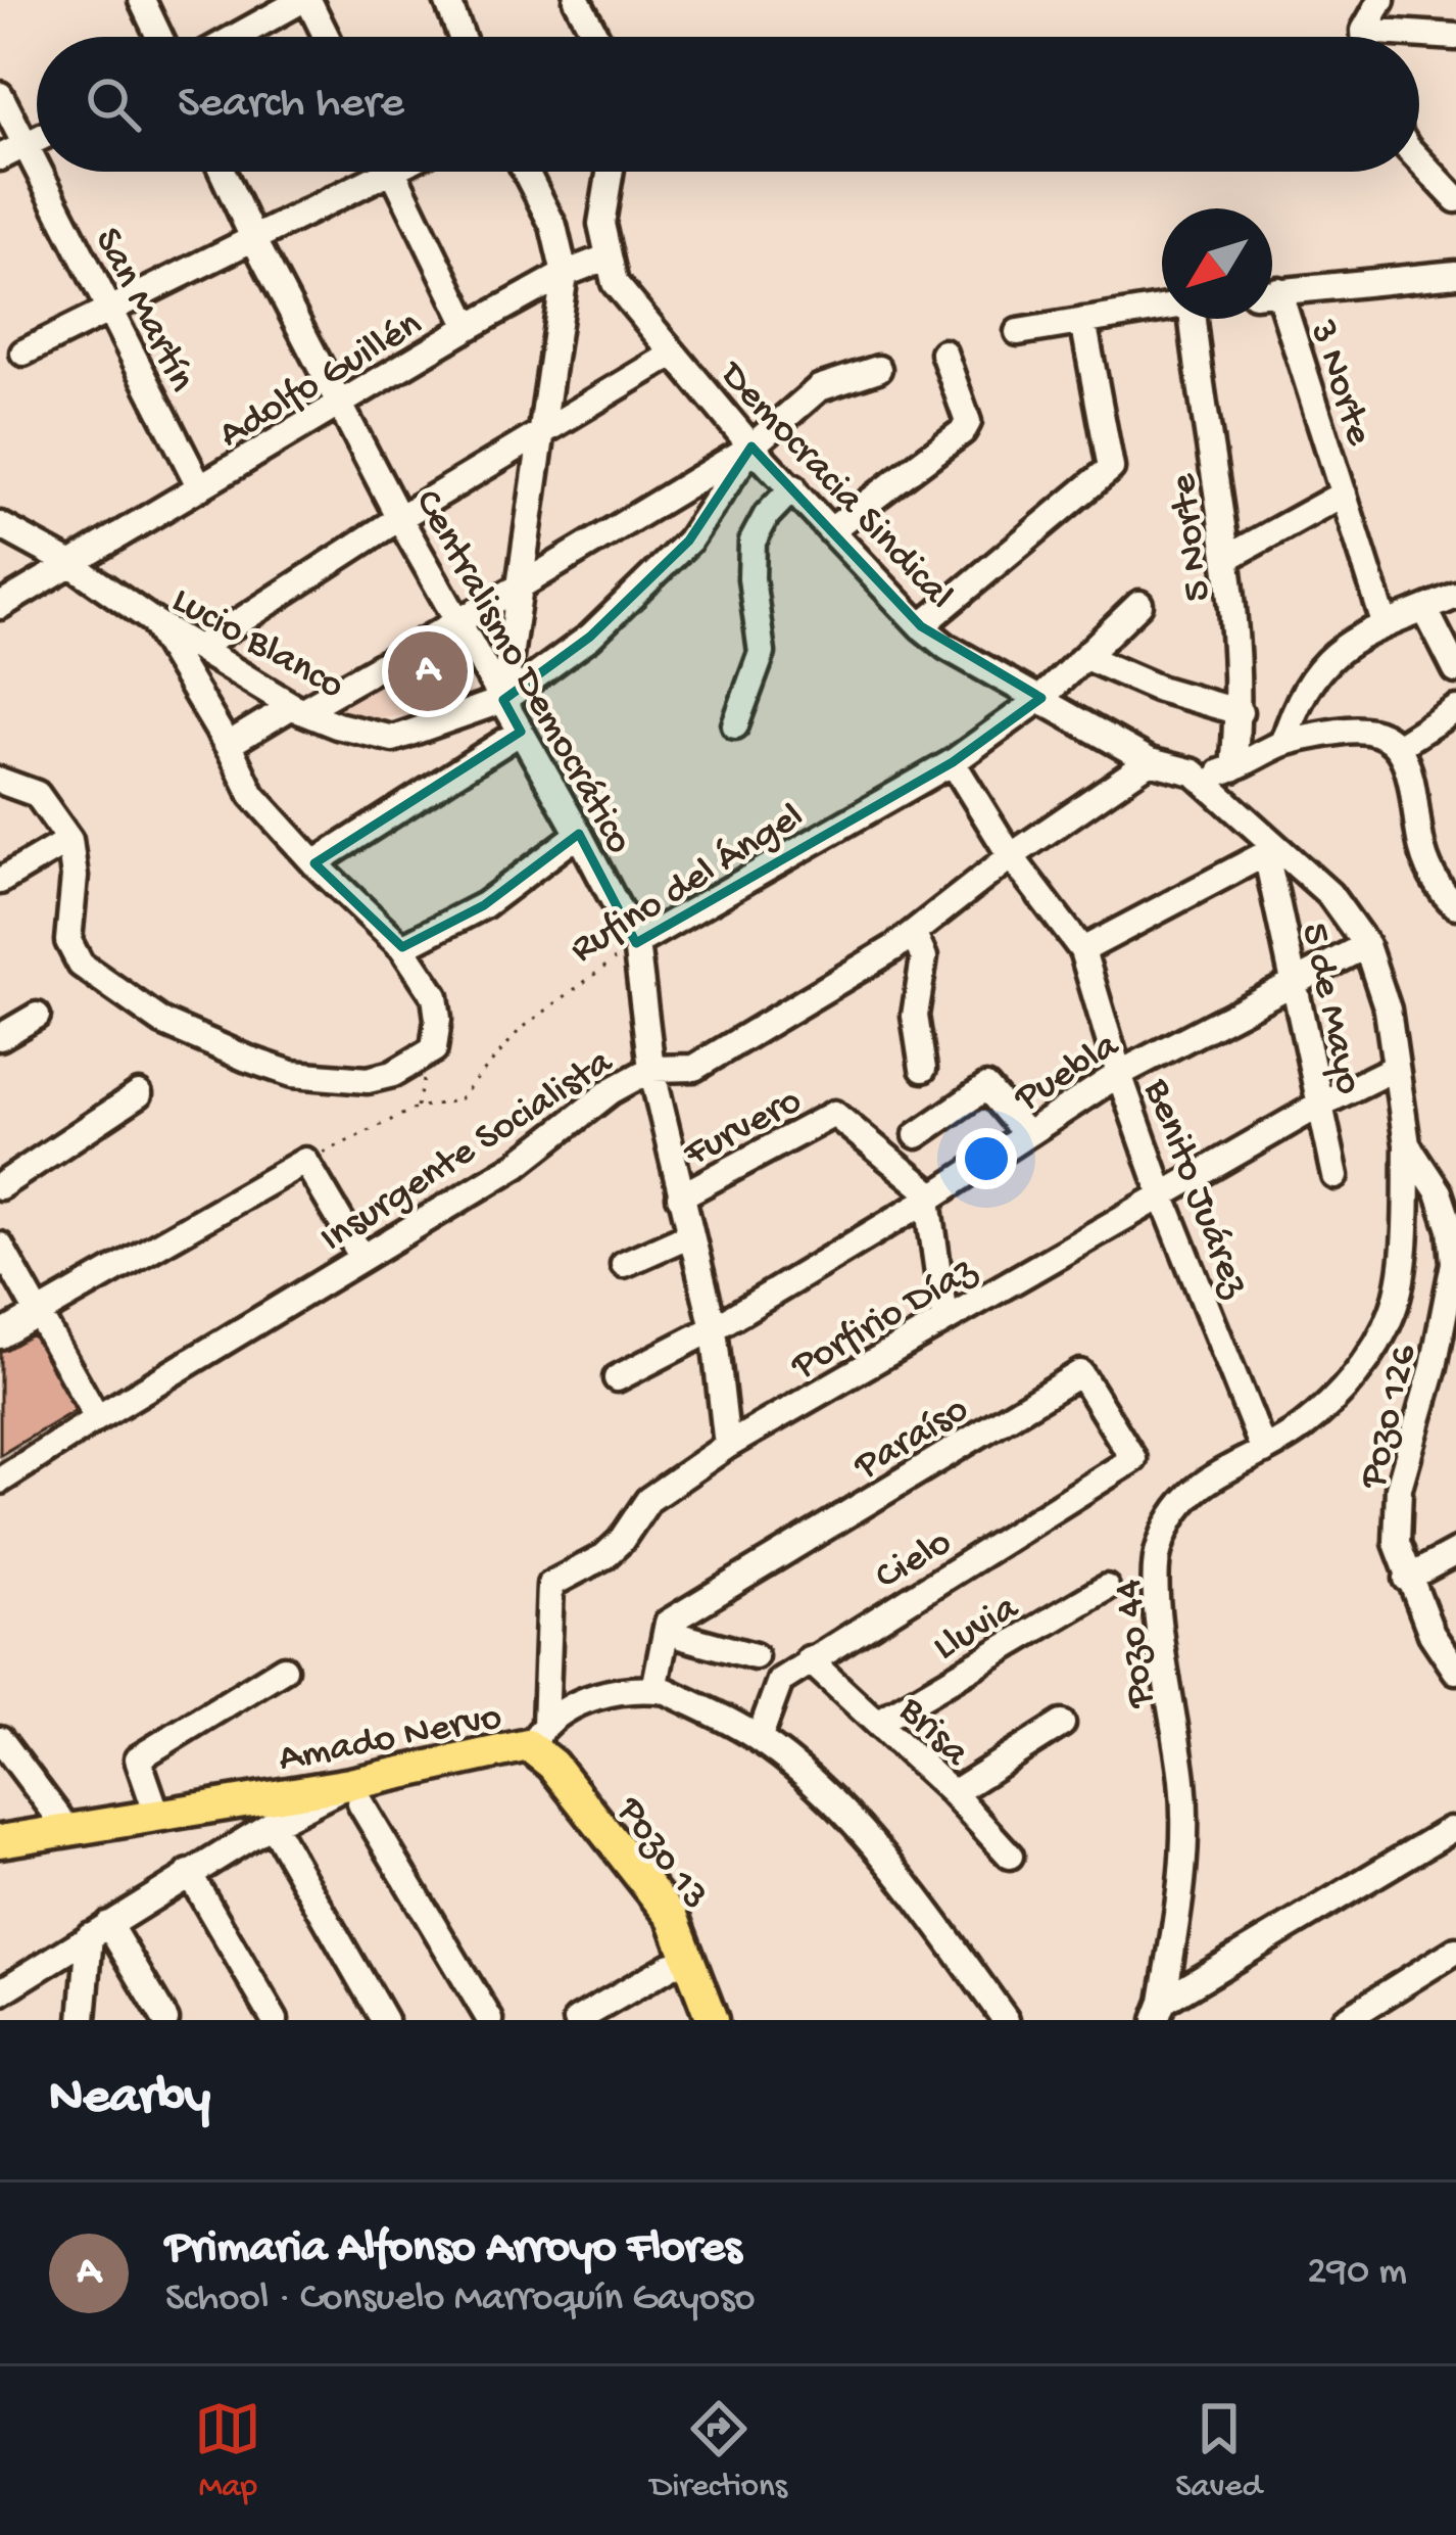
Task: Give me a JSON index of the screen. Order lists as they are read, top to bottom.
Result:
{
  "streets": {
    "main road": ["Amado Nervo", "Pozo 13"],
    "street": [
      "San Martín",
      "Adolfo Guillén",
      "3 Norte",
      "Democracia Sindical",
      "5 Norte",
      "Lucio Blanco",
      "Centralismo Democrático",
      "Rufino del Ángel",
      "5 de Mayo",
      "Puebla",
      "Furvero",
      "Insurgente Socialista",
      "Benito Juárez",
      "Porfirio Díaz",
      "Pozo 126",
      "Paraíso",
      "Cielo",
      "Lluvia",
      "Pozo 44",
      "Brisa"
    ]
  },
  "crossings": [
    ["San Martín", "Adolfo Guillén"],
    ["Adolfo Guillén", "Democracia Sindical"],
    ["Adolfo Guillén", "Lucio Blanco"],
    ["Adolfo Guillén", "Centralismo Democrático"],
    ["3 Norte", "5 Norte"],
    ["Democracia Sindical", "Lucio Blanco"],
    ["Democracia Sindical", "Rufino del Ángel"],
    ["Democracia Sindical", "5 de Mayo"],
    ["Democracia Sindical", "Insurgente Socialista"],
    ["Democracia Sindical", "Pozo 126"],
    ["Lucio Blanco", "Centralismo Democrático"],
    ["Centralismo Democrático", "Rufino del Ángel"],
    ["Centralismo Democrático", "Puebla"],
    ["Centralismo Democrático", "Furvero"],
    ["Centralismo Democrático", "Insurgente Socialista"],
    ["Centralismo Democrático", "Porfirio Díaz"],
    ["Rufino del Ángel", "Benito Juárez"],
    ["5 de Mayo", "Puebla"],
    ["5 de Mayo", "Porfirio Díaz"],
    ["5 de Mayo", "Pozo 126"],
    ["Puebla", "Furvero"],
    ["Puebla", "Benito Juárez"],
    ["Puebla", "Pozo 126"],
    ["Insurgente Socialista", "Benito Juárez"],
    ["Benito Juárez", "Porfirio Díaz"],
    ["Benito Juárez", "Pozo 44"],
    ["Porfirio Díaz", "Pozo 126"],
    ["Porfirio Díaz", "Amado Nervo"],
    ["Porfirio Díaz", "Pozo 13"],
    ["Pozo 126", "Pozo 44"],
    ["Paraíso", "Cielo"],
    ["Paraíso", "Amado Nervo"],
    ["Cielo", "Brisa"],
    ["Lluvia", "Brisa"],
    ["Amado Nervo", "Pozo 13"]
  ],
  "north": "bottom left",
  "page": {
    "search": "Search here",
    "pins": "A",
    "heading": "Nearby",
    "list": [
      {
        "mark": "A",
        "name": "Primaria Alfonso Arroyo Flores",
        "note": "School · Consuelo Marroquín Gayoso",
        "value": "290 m"
      }
    ],
    "nav": ["Map", "Directions", "Saved"]
  }
}
